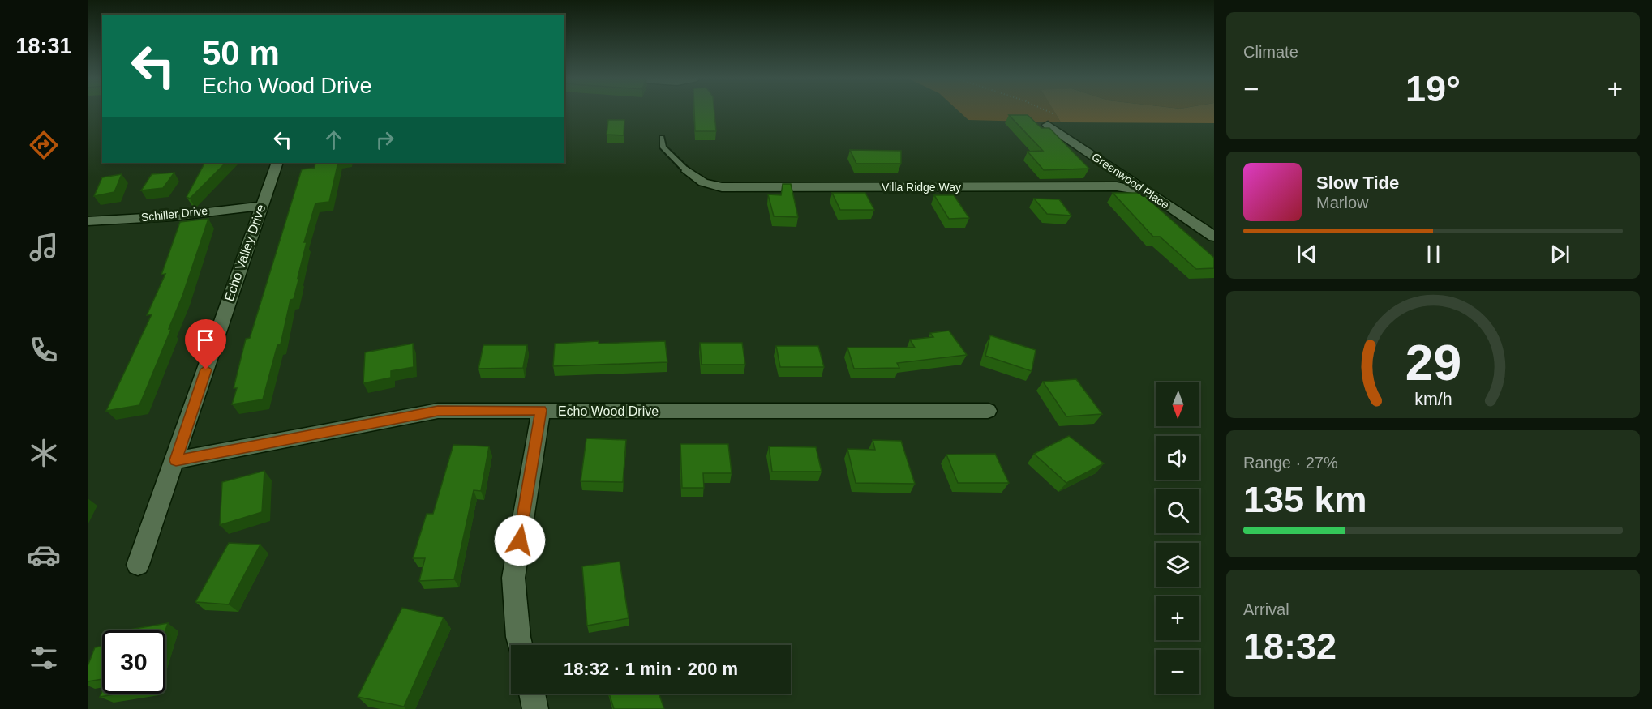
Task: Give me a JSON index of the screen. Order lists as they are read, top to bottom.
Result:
{
  "streets": {
    "street": [
      "Greenwood Place",
      "Villa Ridge Way",
      "Schiller Drive",
      "Echo Valley Drive",
      "Echo Wood Drive"
    ]
  },
  "crossings": [
    ["Greenwood Place", "Villa Ridge Way"],
    ["Schiller Drive", "Echo Valley Drive"],
    ["Echo Valley Drive", "Echo Wood Drive"]
  ],
  "north": "bottom",
  "page": {
    "tabs": "18:31",
    "tile": [
      "Climate",
      ["Range · 27%", "135 km"],
      ["Arrival", "18:32"]
    ],
    "turn": ["50 m", "Echo Wood Drive"],
    "heat": ["−", "19°", "+"],
    "song": ["Slow Tide", "Marlow"],
    "map_buttons": ["+", "−"],
    "limit": "30",
    "trip": "18:32 · 1 min · 200 m",
    "gauge": ["29", "km/h"]
  }
}
